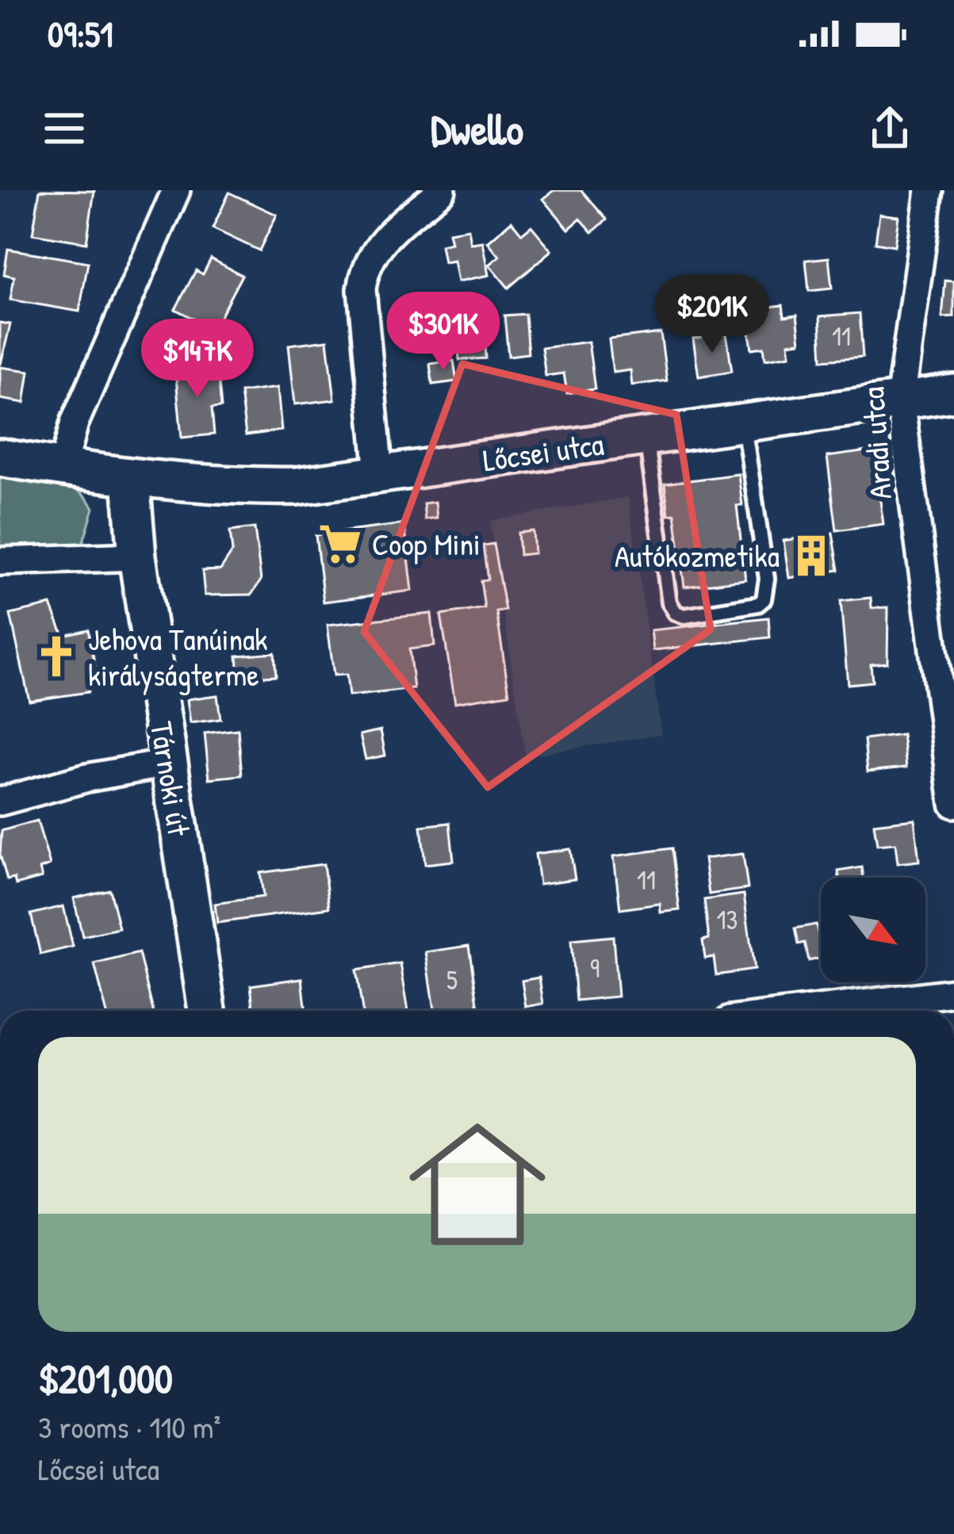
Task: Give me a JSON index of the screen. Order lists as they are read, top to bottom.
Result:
{
  "streets": {
    "street": ["Aradi utca", "Lőcsei utca", "Tárnoki út"]
  },
  "crossings": [
    ["Aradi utca", "Lőcsei utca"],
    ["Lőcsei utca", "Tárnoki út"]
  ],
  "places": {
    "supermarket": ["Coop Mini"],
    "building": ["Autókozmetika"],
    "church": ["Jehova Tanúinak királyságterme"]
  },
  "house_numbers": [
    "11",
    "11",
    "13",
    "9",
    "5"
  ],
  "north": "bottom right",
  "page": {
    "status": "09:51",
    "header": "Dwello",
    "price": ["$201K", "$301K", "$147K"],
    "list": [
      {
        "name": "$201,000",
        "note": "3 rooms · 110 m² · Lőcsei utca"
      }
    ]
  }
}
